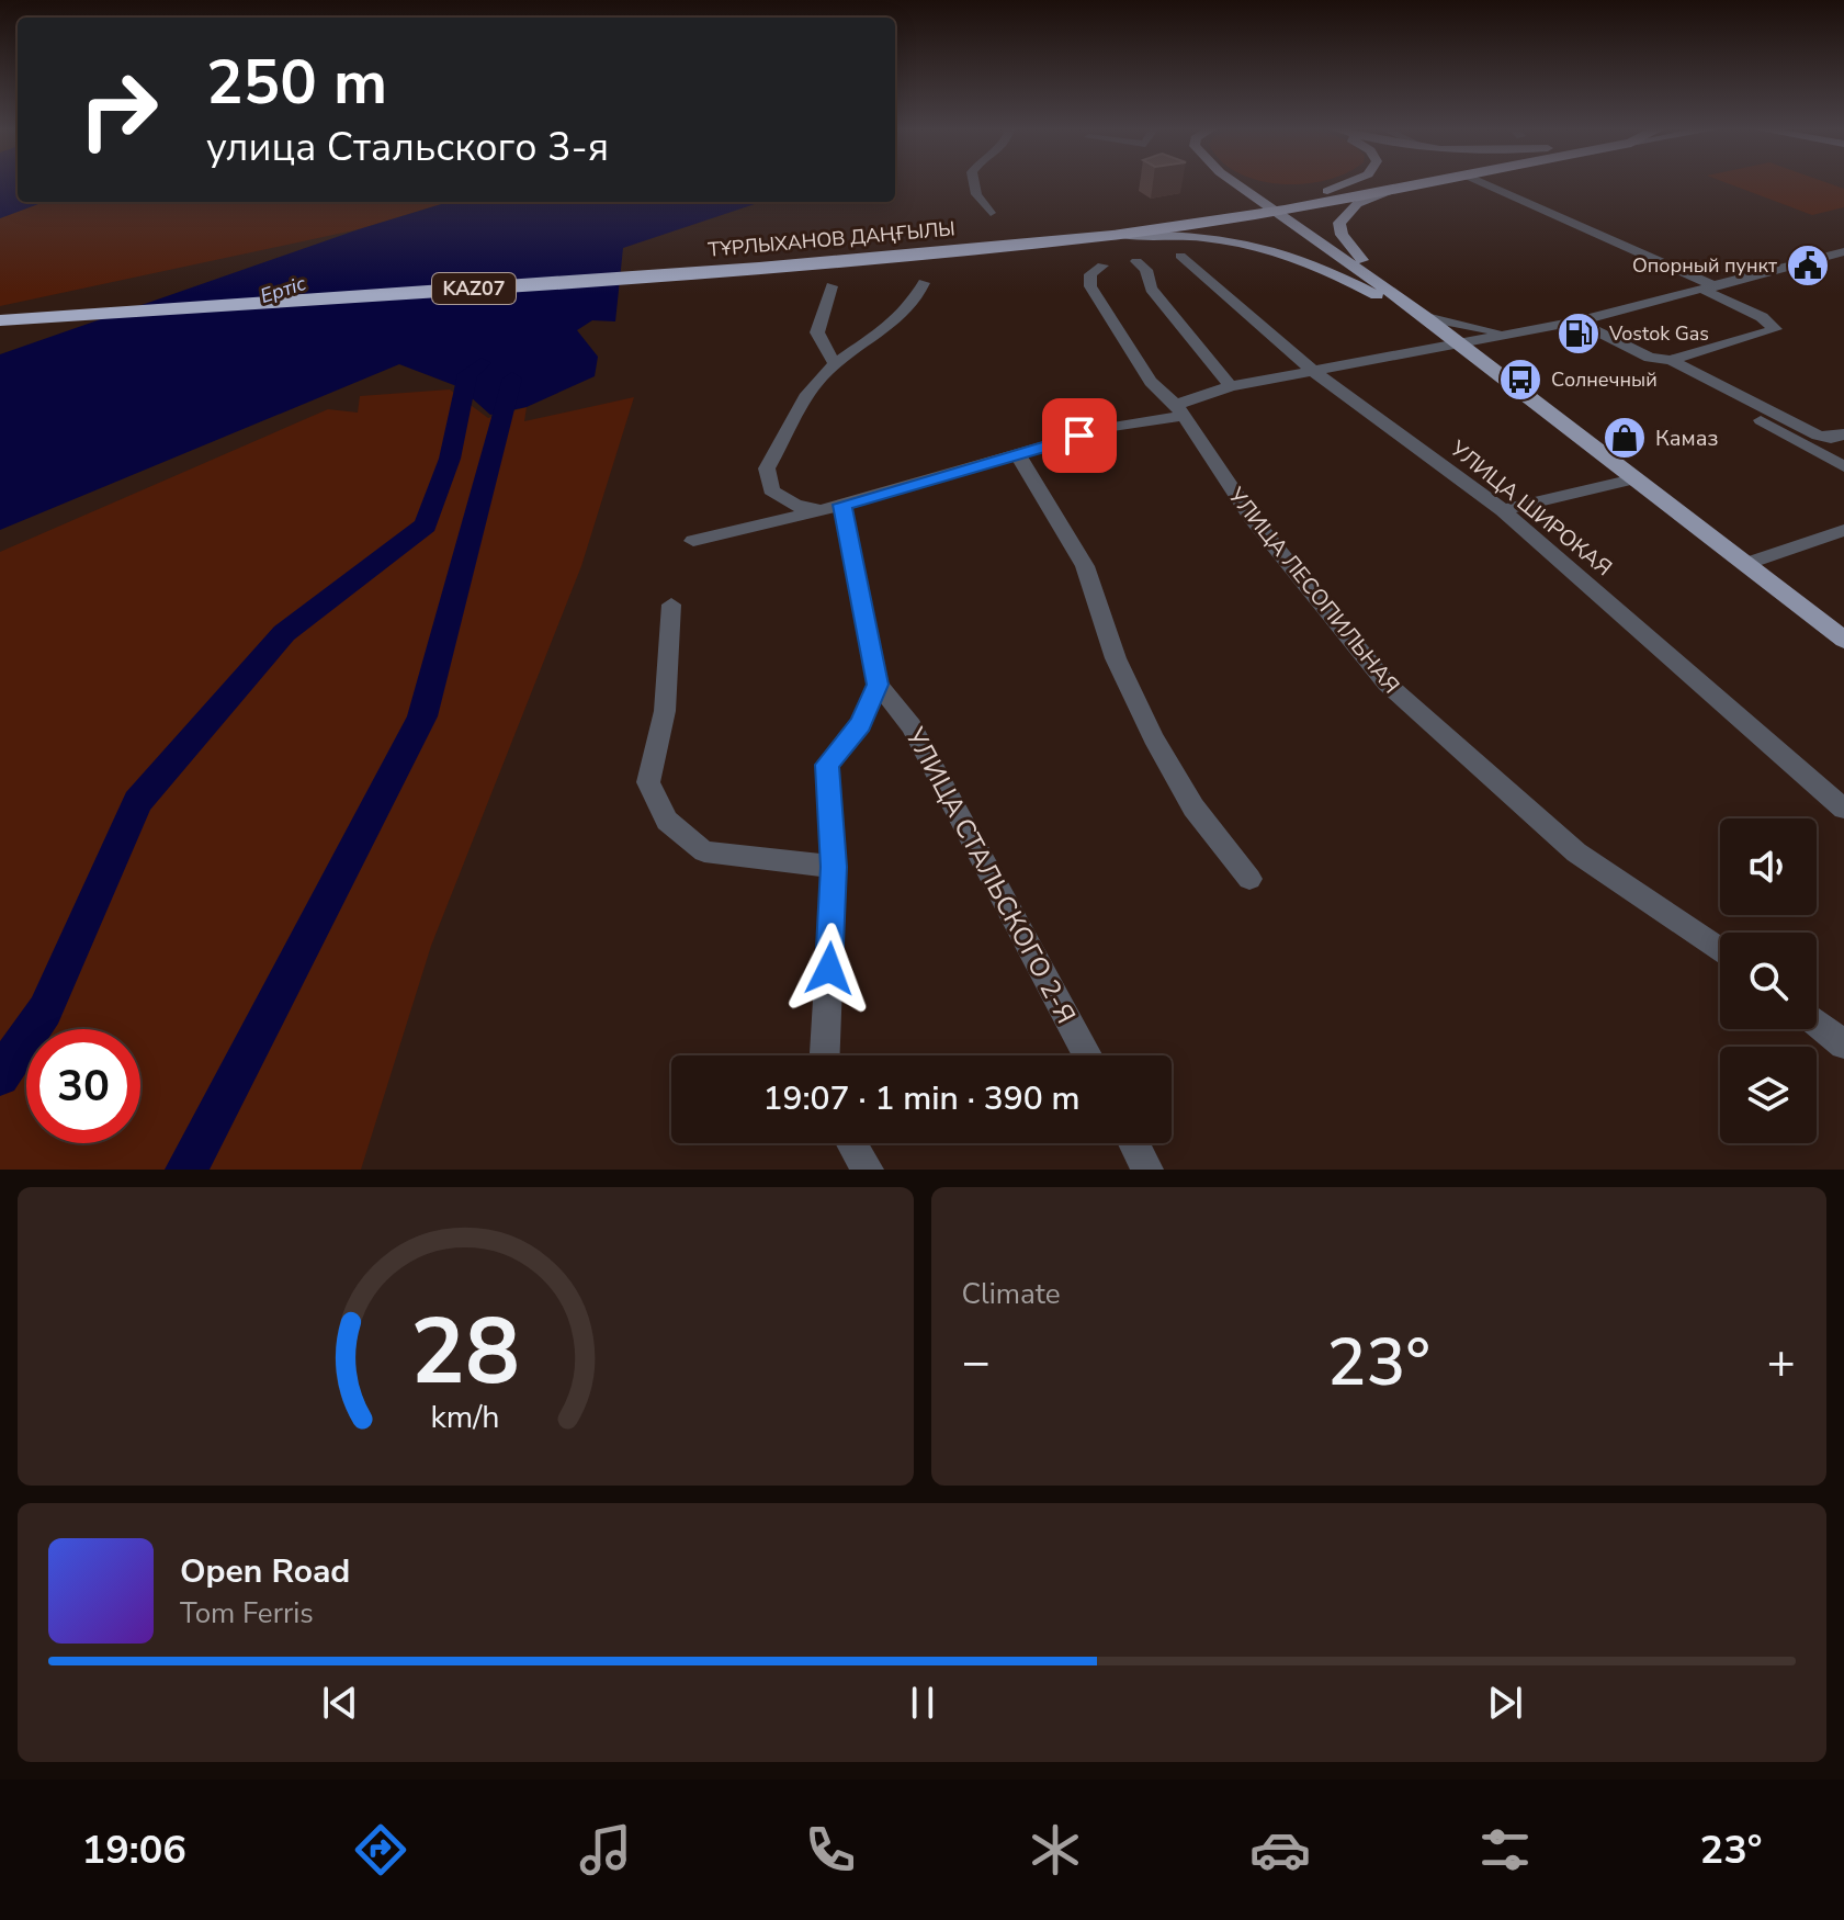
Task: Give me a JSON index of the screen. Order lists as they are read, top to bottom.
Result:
{
  "streets": {
    "highway": ["ТҰРЛЫХАНОВ ДАҢҒЫЛЫ", "KAZ07"],
    "street": ["УЛИЦА ШИРОКАЯ", "УЛИЦА ЛЕСОПИЛЬНАЯ", "УЛИЦА СТАЛЬСКОГО 2-Я"]
  },
  "water": ["Ертіс"],
  "places": {
    "public building": ["Опорный пункт"],
    "fuel station": ["Vostok Gas"],
    "bus stop": ["Солнечный"],
    "shop": ["Камаз"]
  },
  "page": {
    "turn": ["250 m", "улица Стальского 3-я"],
    "limit": "30",
    "trip": "19:07 · 1 min · 390 m",
    "tile": "Climate",
    "heat": ["−", "23°", "+"],
    "song": ["Open Road", "Tom Ferris"],
    "tabs": ["19:06", "23°"],
    "gauge": ["28", "km/h"]
  }
}
